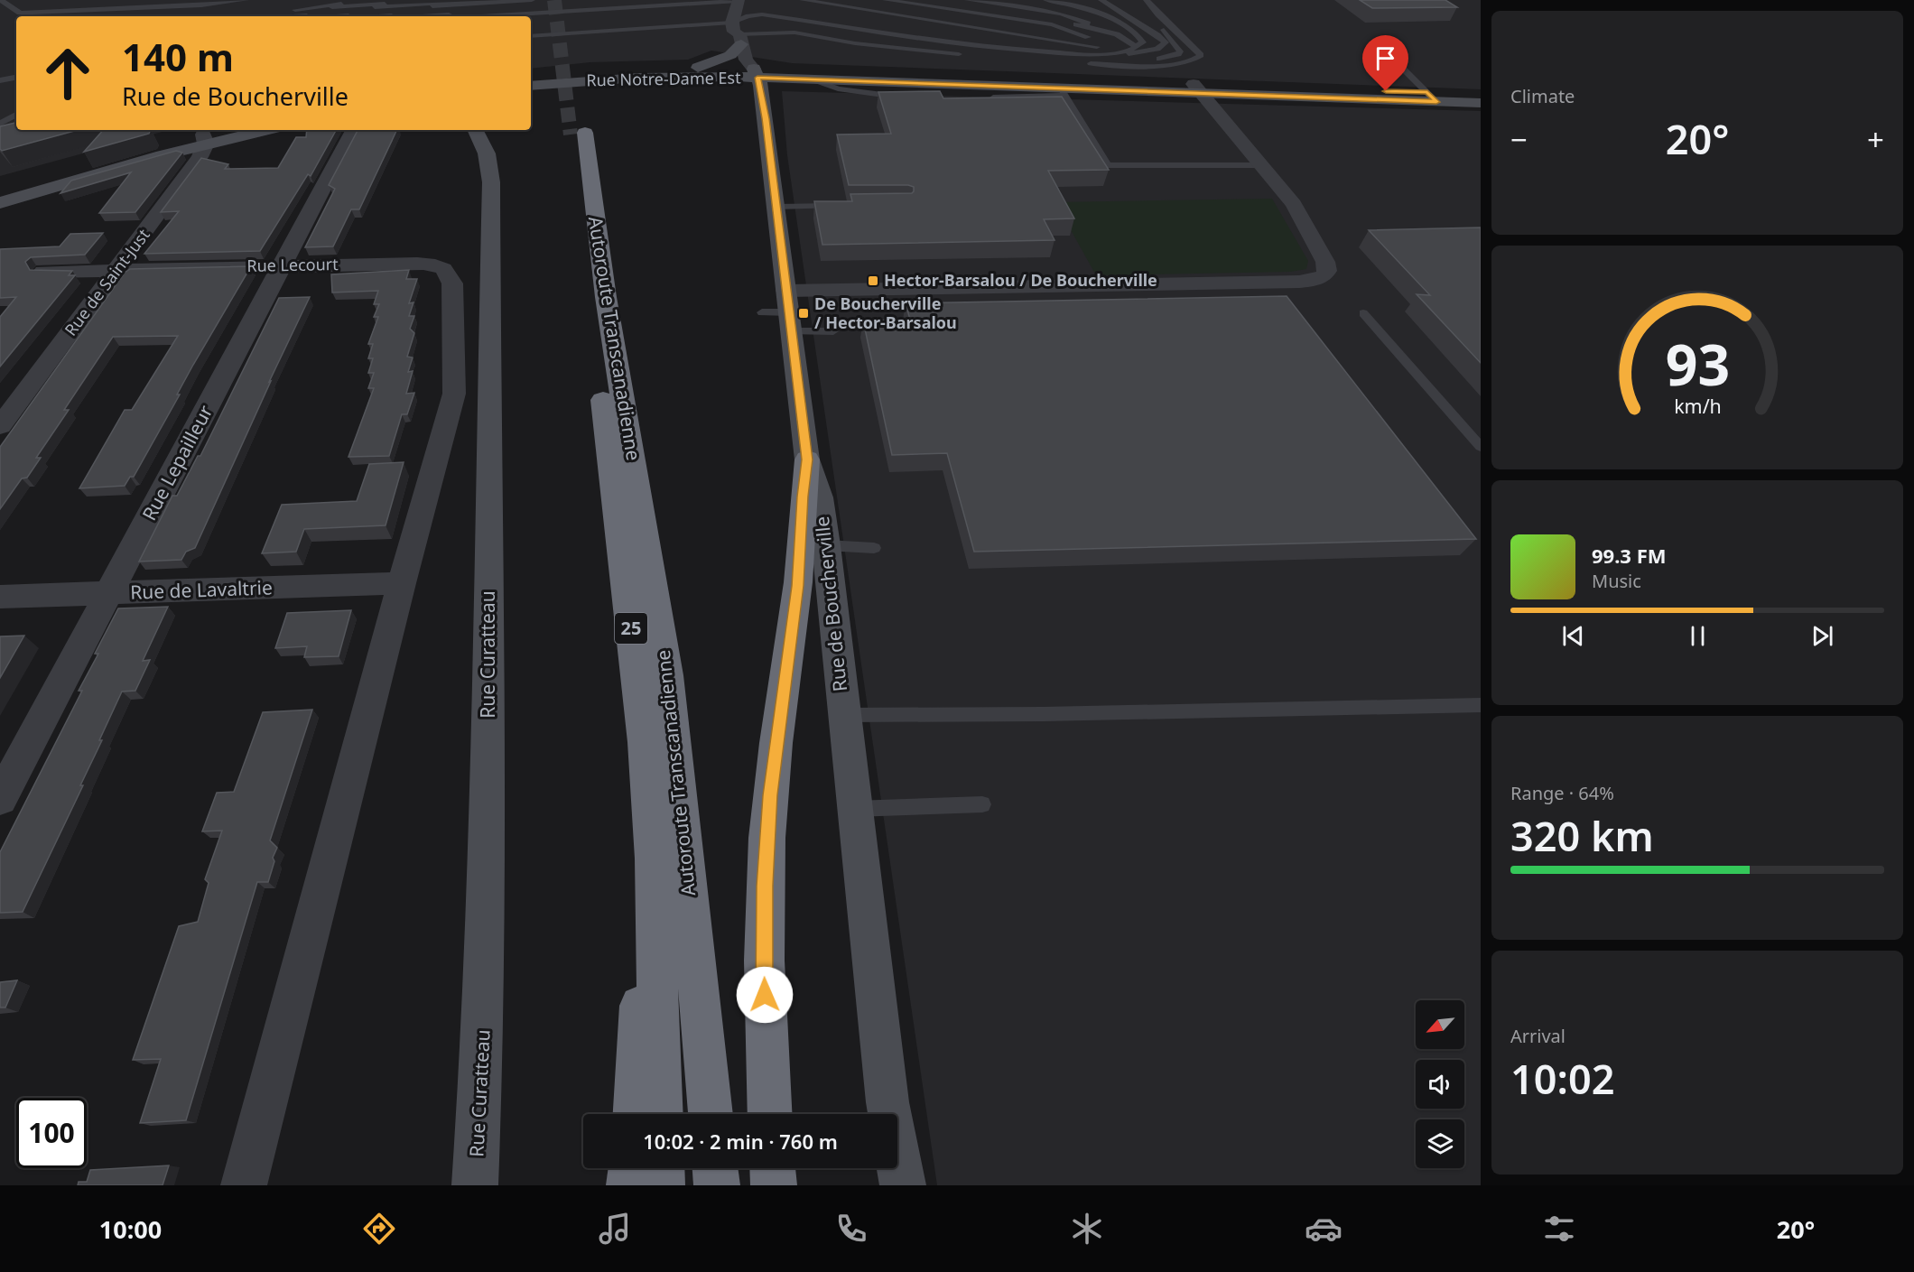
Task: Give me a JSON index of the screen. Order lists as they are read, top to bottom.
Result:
{
  "streets": {
    "highway": ["Autoroute Transcanadienne", "25"],
    "main road": ["Rue Notre-Dame Est", "Rue de Boucherville", "Rue Curatteau"],
    "street": [
      "Rue Lecourt",
      "Rue de Saint-Just",
      "Rue Lepailleur",
      "Rue de Lavaltrie"
    ]
  },
  "crossings": [
    ["Rue Notre-Dame Est", "Rue de Boucherville"],
    ["Rue Lecourt", "Rue de Saint-Just"],
    ["Rue Lecourt", "Rue Lepailleur"],
    ["Rue Lecourt", "Rue de Lavaltrie"],
    ["Rue Lepailleur", "Rue de Lavaltrie"]
  ],
  "places": {
    "transit": ["Hector-Barsalou / De Boucherville", "De Boucherville / Hector-Barsalou"]
  },
  "north": "bottom left",
  "page": {
    "tile": [
      "Climate",
      ["Range · 64%", "320 km"],
      ["Arrival", "10:02"]
    ],
    "turn": ["140 m", "Rue de Boucherville"],
    "heat": ["−", "20°", "+"],
    "song": ["99.3 FM", "Music"],
    "limit": "100",
    "trip": "10:02 · 2 min · 760 m",
    "tabs": ["10:00", "20°"],
    "gauge": ["93", "km/h"]
  }
}
